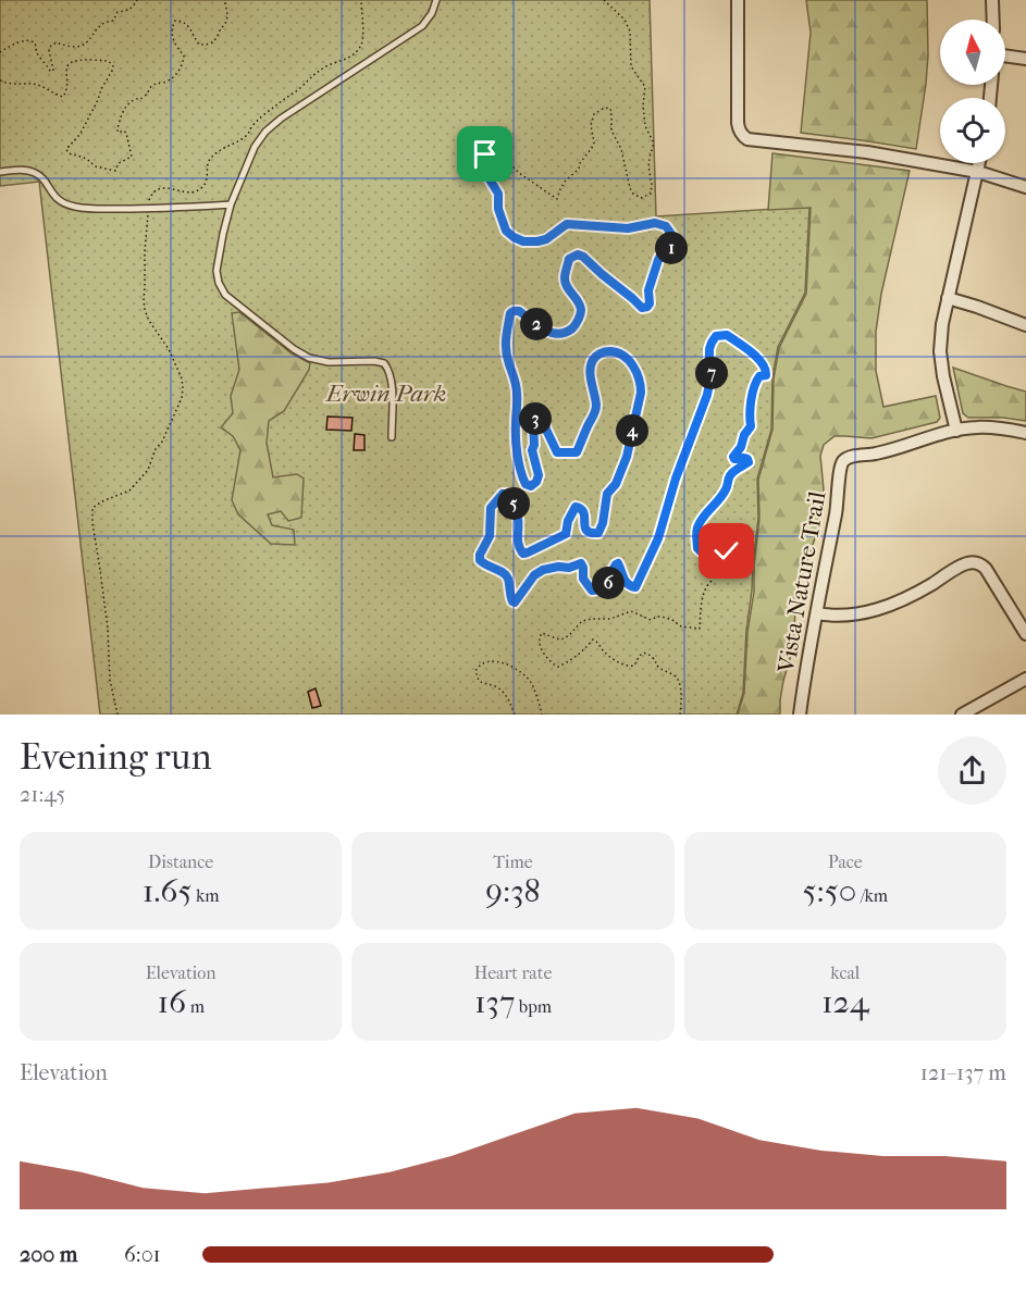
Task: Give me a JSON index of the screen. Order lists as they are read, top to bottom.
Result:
{
  "streets": {
    "street": ["Vista Nature Trail"]
  },
  "parks": ["Erwin Park"],
  "north": "top",
  "page": {
    "pins": [
      "1",
      "2",
      "7",
      "3",
      "4",
      "5",
      "6"
    ],
    "heading": ["Evening run", "21:45"],
    "stats": [
      ["Distance", "1.65 km"],
      ["Time", "9:38"],
      ["Pace", "5:50 /km"],
      ["Elevation", "16 m"],
      ["Heart rate", "137 bpm"],
      ["kcal", "124"]
    ],
    "chart": ["Elevation", "121–137 m"],
    "list": [
      {
        "name": "200 m",
        "note": "6:01"
      }
    ]
  }
}
